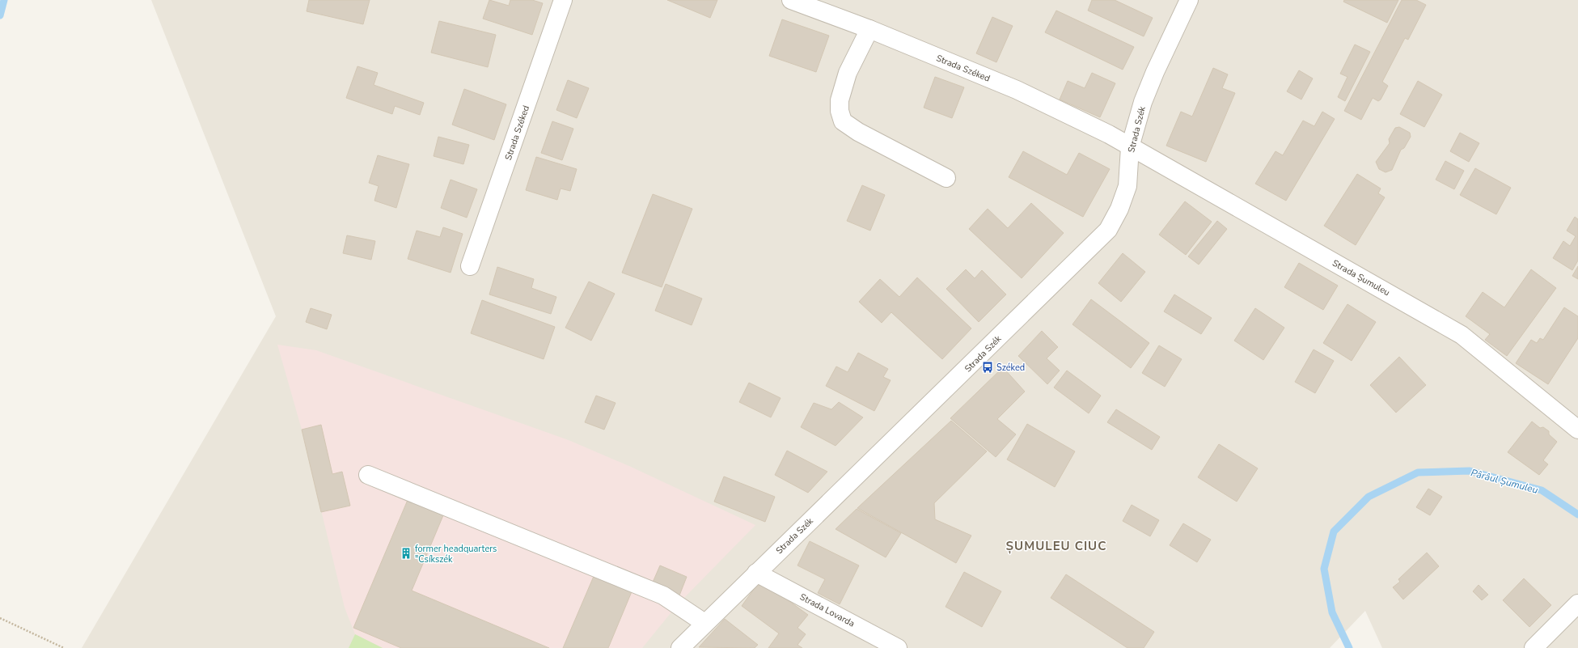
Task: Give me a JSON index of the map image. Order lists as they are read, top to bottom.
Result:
{
  "streets": {
    "street": [
      "Strada Széked",
      "Strada Szék",
      "Strada Șumuleu",
      "Strada Lovarda"
    ]
  },
  "crossings": [
    ["Strada Széked", "Strada Szék"],
    ["Strada Széked", "Strada Șumuleu"],
    ["Strada Szék", "Strada Șumuleu"],
    ["Strada Szék", "Strada Lovarda"]
  ],
  "districts": ["ȘUMULEU CIUC"],
  "water": ["Pârâul Șumuleu"],
  "places": {
    "bus stop": ["Széked"],
    "building": ["former headquarters \"Csíkszék"]
  }
}
